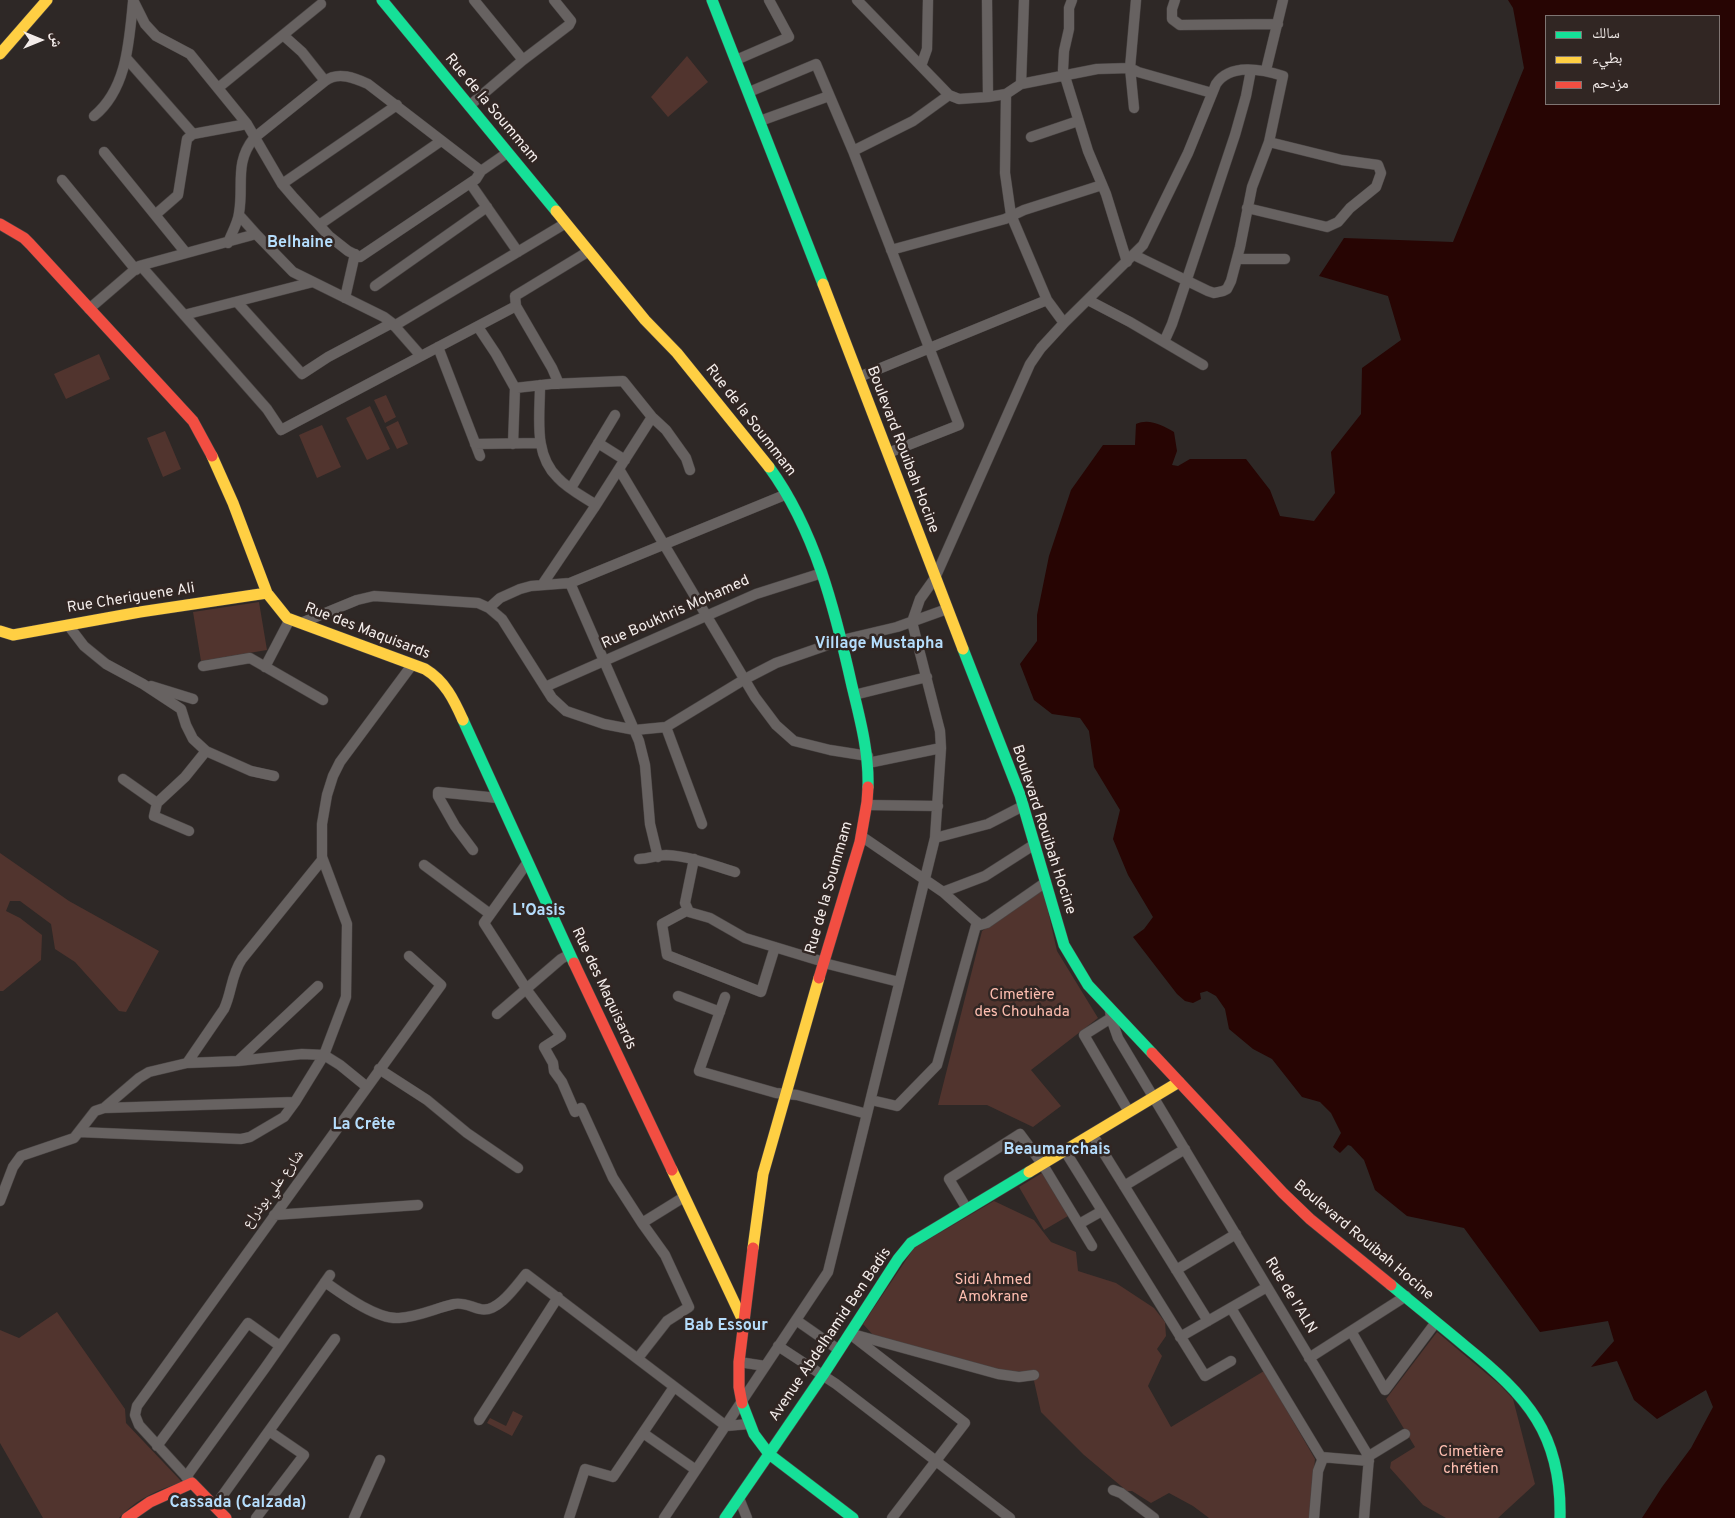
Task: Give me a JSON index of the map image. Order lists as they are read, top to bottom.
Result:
{
  "streets": {
    "main road": [
      "Rue de la Soummam",
      "Boulevard Rouibah Hocine",
      "Rue Cheriguene Ali",
      "Rue des Maquisards",
      "Avenue Abdelhamid Ben Badis"
    ],
    "street": ["Rue Boukhris Mohamed", "شارع علي بوذراع", "Rue de l'ALN"]
  },
  "crossings": [
    ["Rue de la Soummam", "Rue Boukhris Mohamed"],
    ["Rue de la Soummam", "Rue des Maquisards"],
    ["Rue de la Soummam", "Avenue Abdelhamid Ben Badis"],
    ["Boulevard Rouibah Hocine", "Rue de l'ALN"],
    ["Boulevard Rouibah Hocine", "Avenue Abdelhamid Ben Badis"],
    ["Rue de l'ALN", "Avenue Abdelhamid Ben Badis"]
  ],
  "districts": [
    "Belhaine",
    "Village Mustapha",
    "L'Oasis",
    "La Crête",
    "Beaumarchais",
    "Bab Essour",
    "Cassada (Calzada)"
  ],
  "parks": ["Cimetière des Chouhada", "Sidi Ahmed Amokrane", "Cimetière chrétien"],
  "legend": ["سالك", "بطيء", "مزدحم"],
  "north": "right"
}
